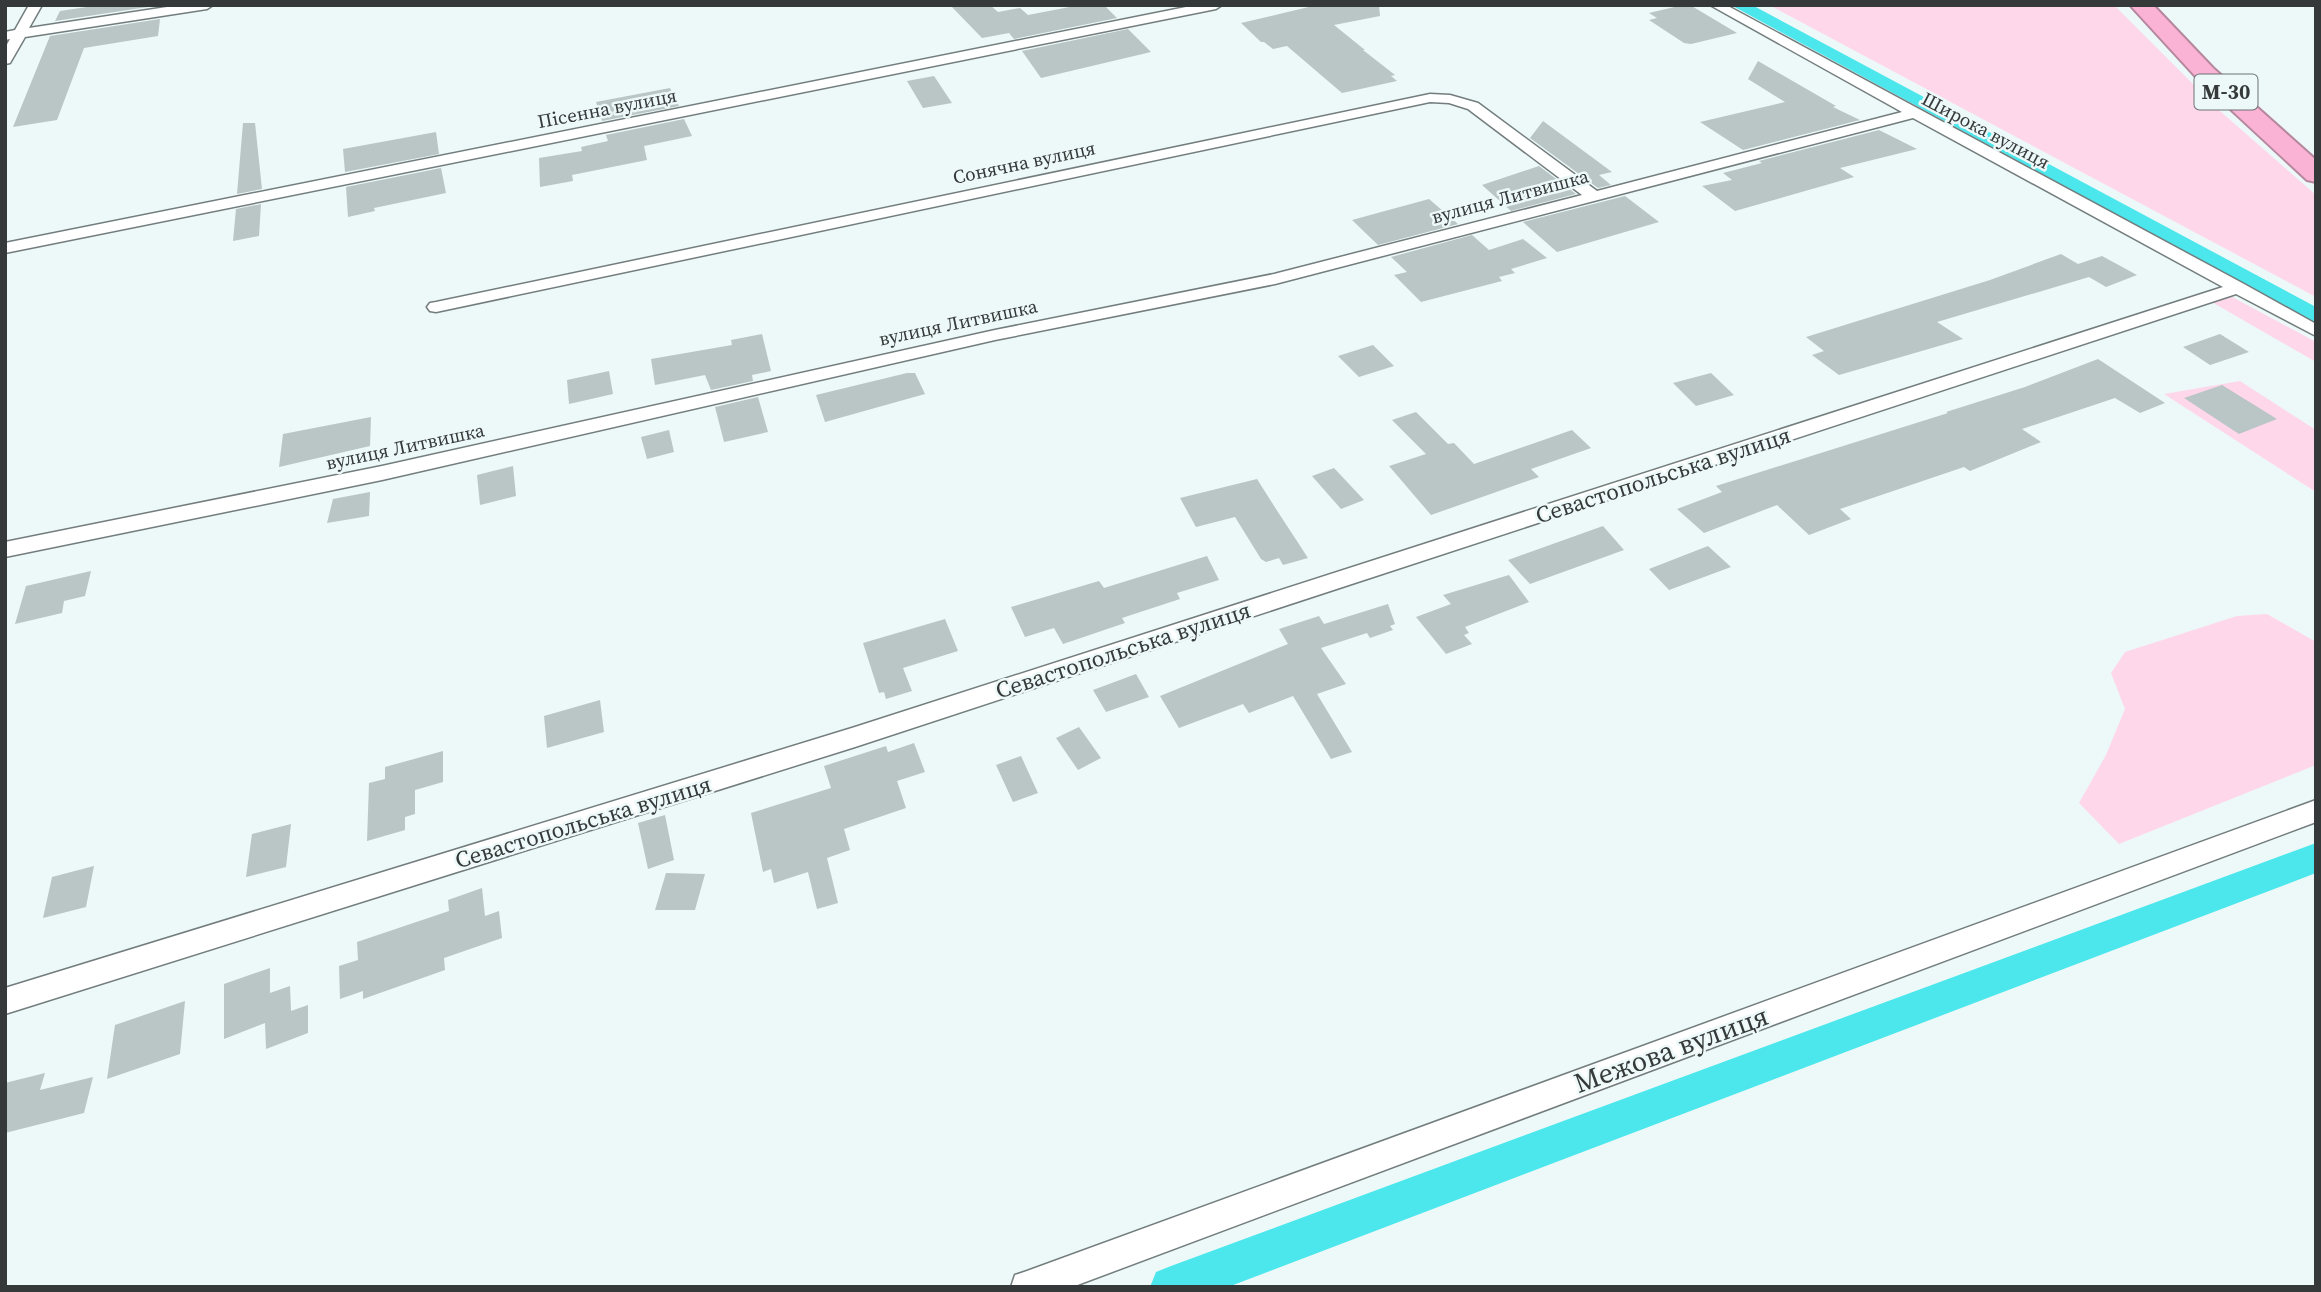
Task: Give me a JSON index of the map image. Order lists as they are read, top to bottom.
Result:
{
  "streets": {
    "highway": ["М-30"],
    "street": [
      "Пісенна вулиця",
      "Широка вулиця",
      "Сонячна вулиця",
      "вулиця Литвишка",
      "Севастопольська вулиця",
      "Межова вулиця"
    ]
  },
  "crossings": [
    ["Широка вулиця", "вулиця Литвишка"],
    ["Широка вулиця", "Севастопольська вулиця"],
    ["Сонячна вулиця", "вулиця Литвишка"]
  ]
}
